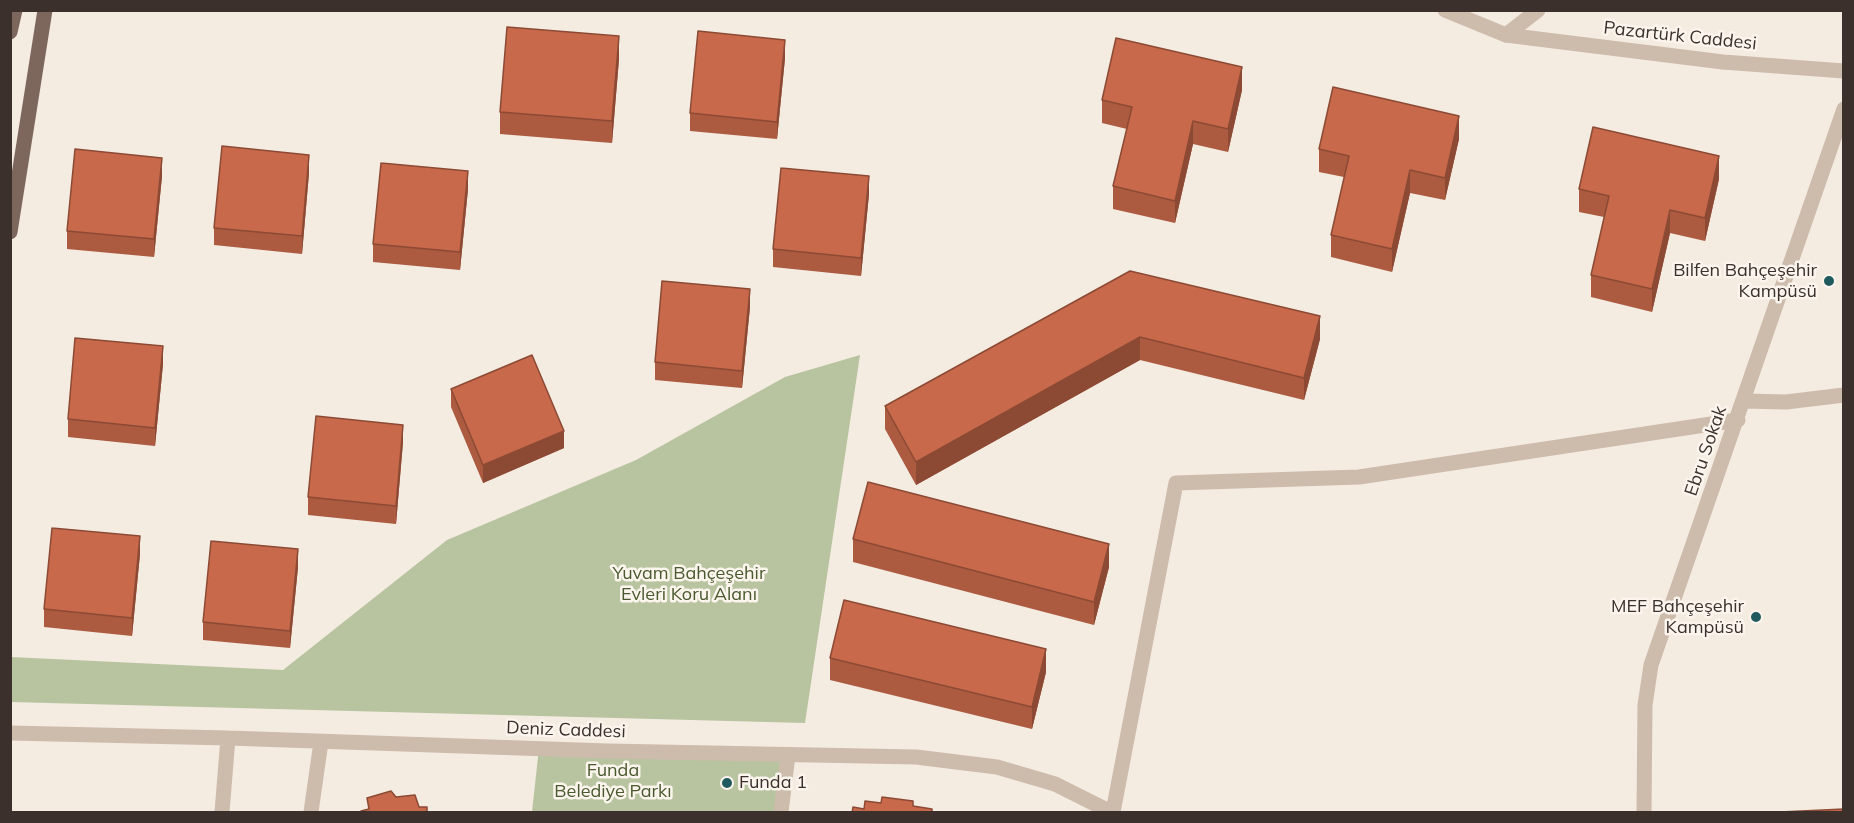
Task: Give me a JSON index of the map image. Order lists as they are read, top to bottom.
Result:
{
  "streets": {
    "street": ["Pazartürk Caddesi", "Ebru Sokak", "Deniz Caddesi"]
  },
  "parks": ["Yuvam Bahçeşehir Evleri Koru Alanı", "Funda Belediye Parkı"],
  "places": ["Bilfen Bahçeşehir Kampüsü", "MEF Bahçeşehir Kampüsü", "Funda 1"]
}
